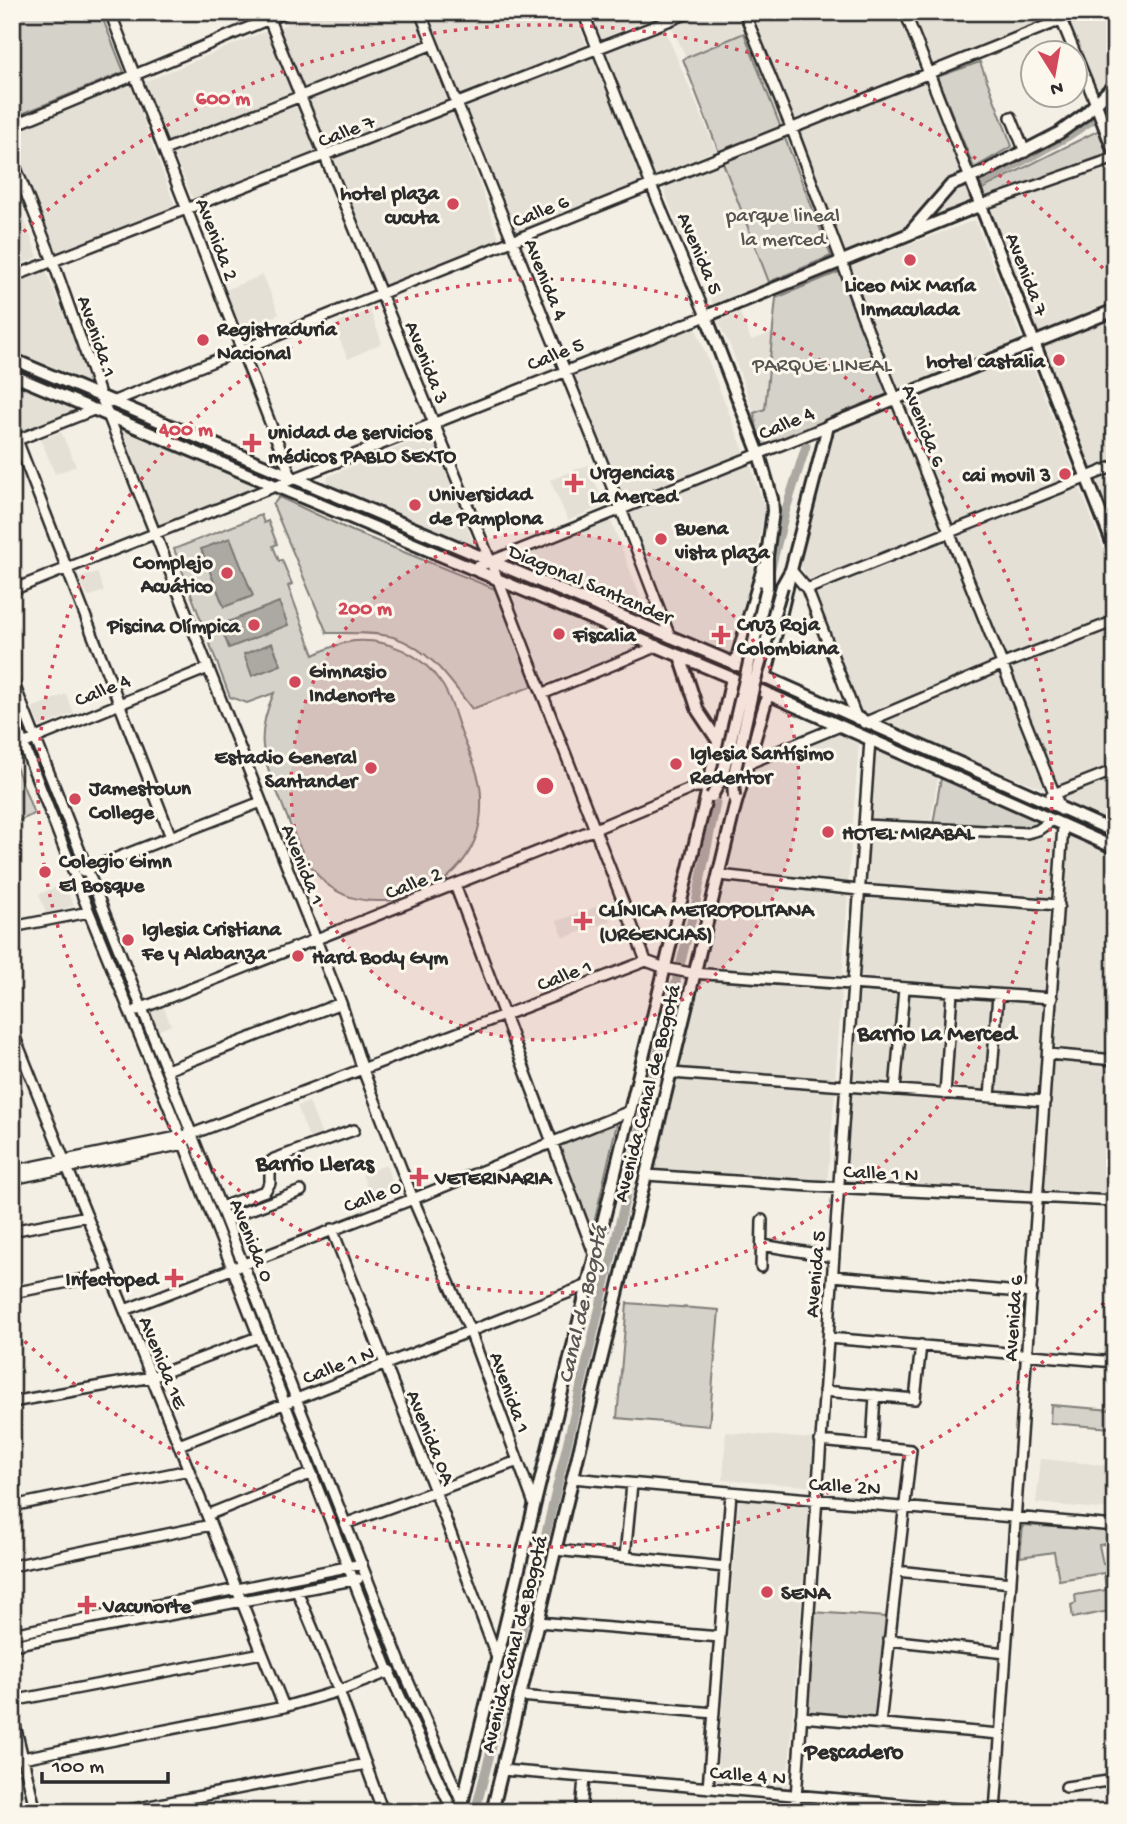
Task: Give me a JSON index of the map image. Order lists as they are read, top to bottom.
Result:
{
  "streets": {
    "main road": [
      "Avenida 5",
      "Avenida 7",
      "Calle 5",
      "Calle 4",
      "Diagonal Santander",
      "Avenida Canal de Bogotá"
    ],
    "street": [
      "Calle 7",
      "Calle 6",
      "Avenida 2",
      "Avenida 4",
      "Avenida 1",
      "Avenida 3",
      "Avenida 6",
      "Calle 2",
      "Calle 1",
      "Calle 1 N",
      "Calle 0",
      "Avenida 0",
      "Avenida 1E",
      "Avenida 0A",
      "Calle 2N",
      "Calle 4 N"
    ]
  },
  "crossings": [
    ["Calle 7", "Avenida 2"],
    ["Calle 7", "Avenida 5"],
    ["Calle 7", "Avenida 4"],
    ["Calle 7", "Avenida 1"],
    ["Calle 7", "Avenida 3"],
    ["Calle 6", "Avenida 2"],
    ["Calle 6", "Avenida 5"],
    ["Calle 6", "Avenida 7"],
    ["Calle 6", "Avenida 4"],
    ["Calle 6", "Avenida 1"],
    ["Calle 6", "Avenida 3"],
    ["Calle 6", "Avenida 6"],
    ["Calle 6", "Diagonal Santander"],
    ["Avenida 2", "Calle 5"],
    ["Avenida 2", "Diagonal Santander"],
    ["Avenida 5", "Calle 5"],
    ["Avenida 5", "Calle 4"],
    ["Avenida 5", "Diagonal Santander"],
    ["Avenida 5", "Avenida Canal de Bogotá"],
    ["Avenida 5", "Calle 1 N"],
    ["Avenida 5", "Calle 2N"],
    ["Avenida 5", "Calle 4 N"],
    ["Avenida 7", "Calle 5"],
    ["Avenida 7", "Calle 4"],
    ["Avenida 4", "Calle 5"],
    ["Avenida 4", "Calle 4"],
    ["Avenida 4", "Diagonal Santander"],
    ["Avenida 1", "Calle 5"],
    ["Avenida 1", "Calle 4"],
    ["Avenida 1", "Diagonal Santander"],
    ["Avenida 1", "Calle 2"],
    ["Avenida 1", "Calle 1"],
    ["Avenida 1", "Avenida Canal de Bogotá"],
    ["Avenida 1", "Calle 1 N"],
    ["Avenida 1", "Calle 0"],
    ["Calle 5", "Avenida 3"],
    ["Calle 5", "Avenida 6"],
    ["Calle 5", "Diagonal Santander"],
    ["Avenida 3", "Calle 4"],
    ["Avenida 3", "Diagonal Santander"],
    ["Avenida 3", "Calle 2"],
    ["Avenida 3", "Calle 1"],
    ["Calle 4", "Avenida 6"],
    ["Calle 4", "Diagonal Santander"],
    ["Calle 4", "Avenida Canal de Bogotá"],
    ["Calle 4", "Avenida 0"],
    ["Avenida 6", "Diagonal Santander"],
    ["Avenida 6", "Calle 1 N"],
    ["Avenida 6", "Calle 2N"],
    ["Avenida 6", "Calle 4 N"],
    ["Calle 2", "Avenida Canal de Bogotá"],
    ["Calle 2", "Avenida 0"],
    ["Calle 1", "Avenida 0"],
    ["Calle 1", "Avenida 1E"],
    ["Avenida Canal de Bogotá", "Calle 1 N"],
    ["Avenida Canal de Bogotá", "Calle 0"],
    ["Avenida Canal de Bogotá", "Avenida 0"],
    ["Avenida Canal de Bogotá", "Avenida 0A"],
    ["Avenida Canal de Bogotá", "Calle 2N"],
    ["Avenida Canal de Bogotá", "Calle 4 N"],
    ["Calle 1 N", "Avenida 0"],
    ["Calle 1 N", "Avenida 1E"],
    ["Calle 1 N", "Avenida 0A"],
    ["Calle 0", "Avenida 0"],
    ["Calle 0", "Avenida 1E"],
    ["Calle 0", "Avenida 0A"]
  ],
  "districts": ["Barrio La Merced", "Barrio Lleras", "Pescadero"],
  "water": ["Canal de Bogotá"],
  "parks": ["parque lineal la merced", "PARQUE LINEAL"],
  "places": {
    "other": [
      "hotel plaza cucuta",
      "Liceo Mix María Inmaculada",
      "Registraduria Nacional",
      "hotel castalia",
      "cai movil 3",
      "Universidad de Pamplona",
      "Buena vista plaza",
      "Complejo Acuático",
      "Piscina Olímpica",
      "Fiscalia",
      "Gimnasio Indenorte",
      "Iglesia Santísimo Redentor",
      "Estadio General Santander",
      "Jamestown College",
      "HOTEL MIRABAL",
      "Colegio Gimn El Bosque",
      "Iglesia Cristiana Fe y Alabanza",
      "Hard Body Gym",
      "SENA"
    ],
    "health": [
      "unidad de servicios médicos PABLO SEXTO",
      "Urgencias La Merced",
      "Cruz Roja Colombiana",
      "CLÍNICA METROPOLITANA (URGENCIAS)",
      "VETERINARIA",
      "Infectoped",
      "Vacunorte"
    ]
  },
  "scale_bar": "100 m",
  "north": "bottom",
  "rings": ["600 m", "400 m", "200 m"]
}
